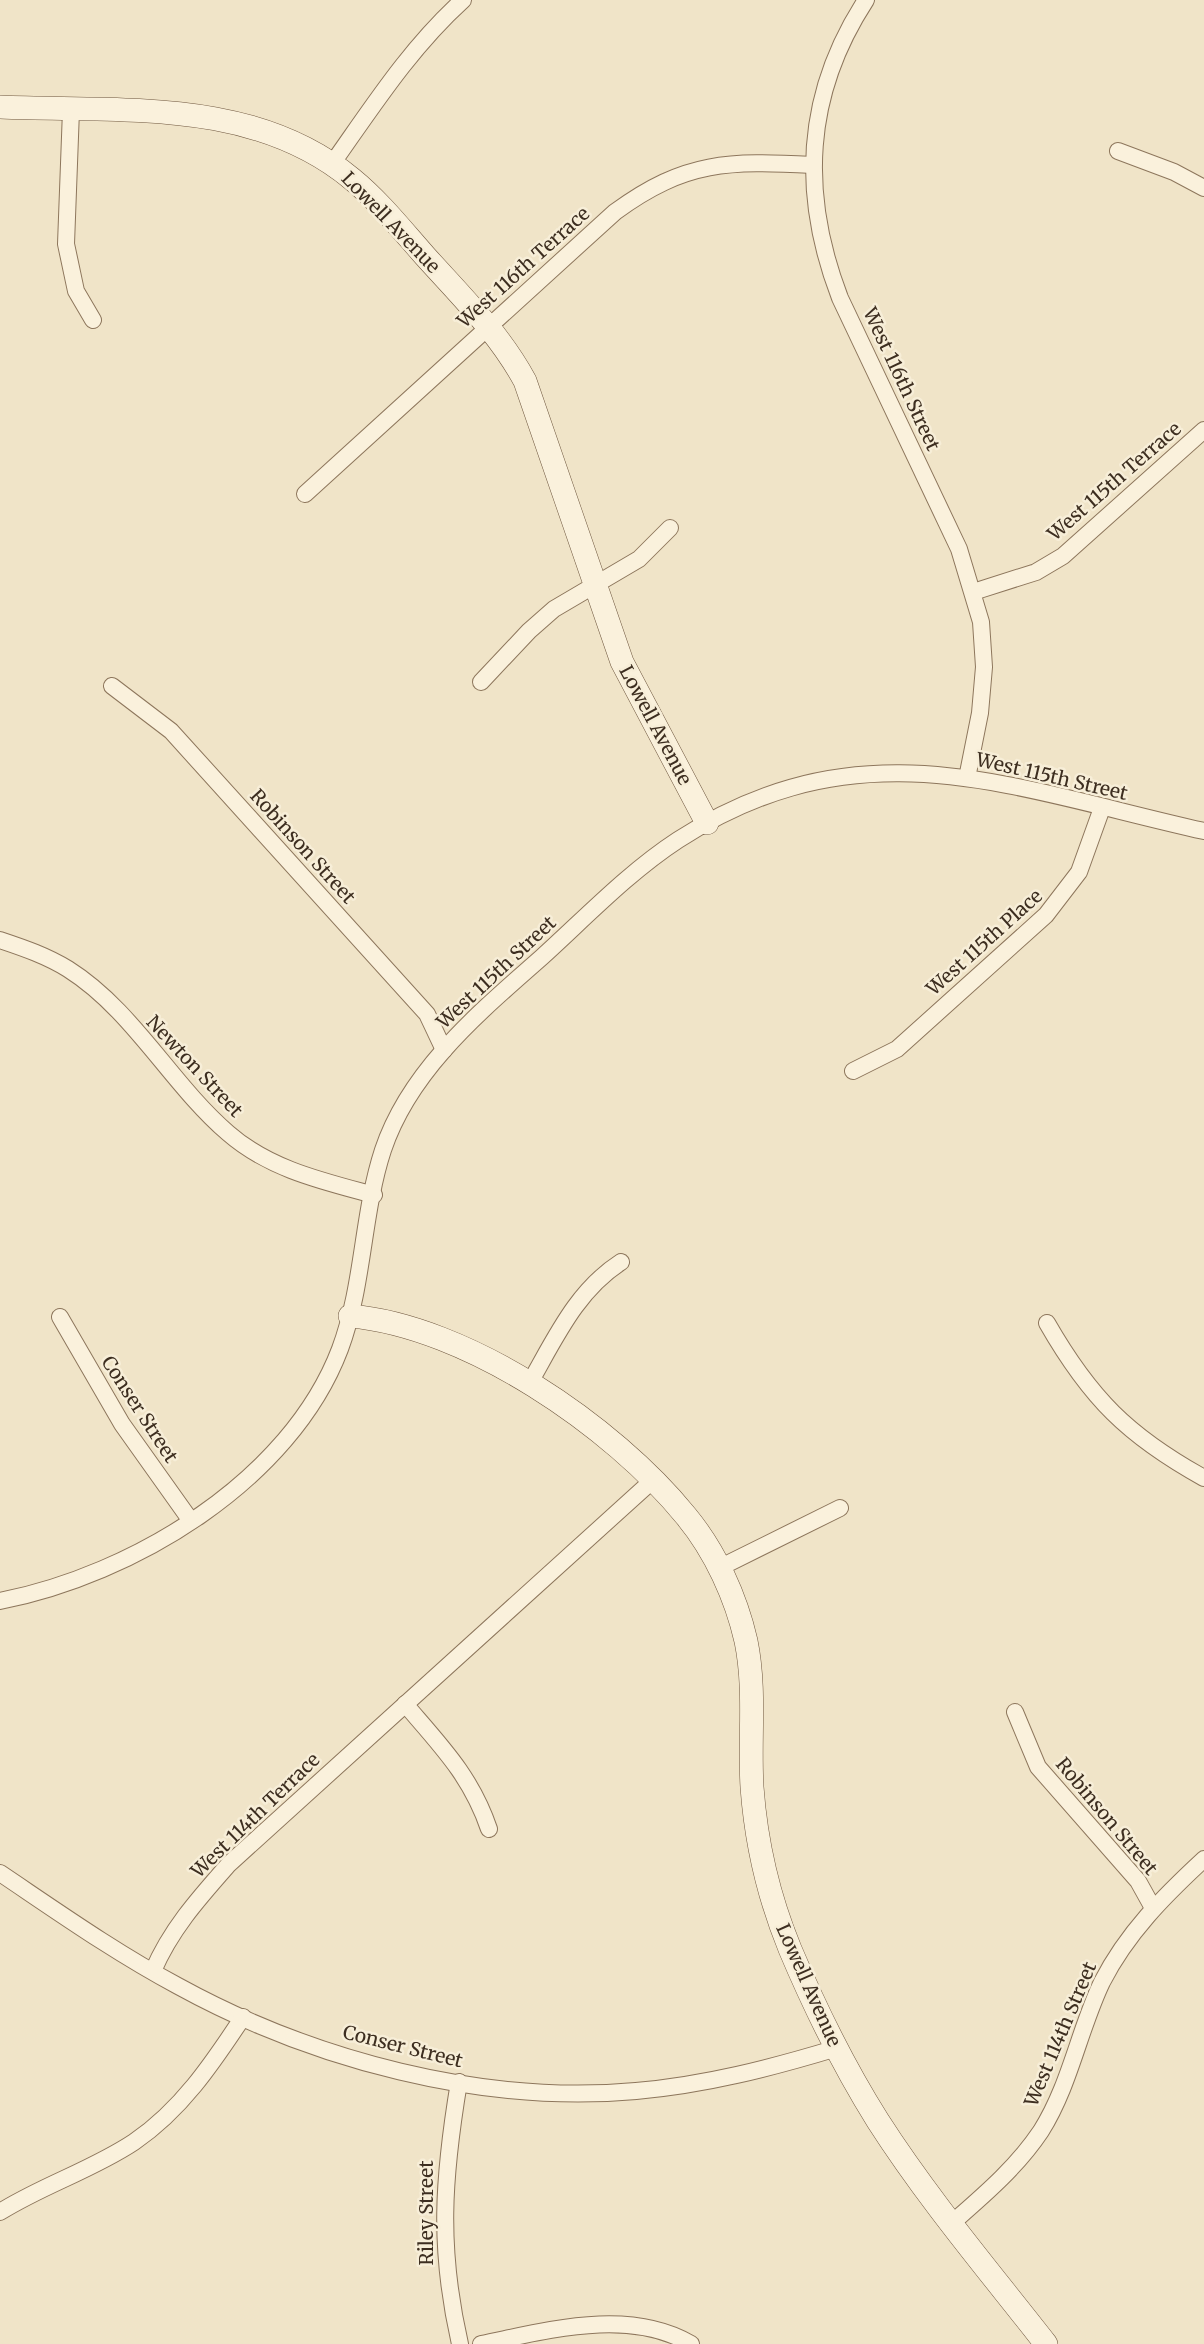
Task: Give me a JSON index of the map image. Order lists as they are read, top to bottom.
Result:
{
  "streets": {
    "street": [
      "Lowell Avenue",
      "West 116th Terrace",
      "West 116th Street",
      "West 115th Terrace",
      "West 115th Street",
      "Robinson Street",
      "West 115th Place",
      "Newton Street",
      "Conser Street",
      "West 114th Terrace",
      "West 114th Street",
      "Riley Street"
    ]
  },
  "crossings": [
    ["Lowell Avenue", "West 116th Terrace"],
    ["Lowell Avenue", "West 115th Street"],
    ["Lowell Avenue", "Conser Street"],
    ["Lowell Avenue", "West 114th Terrace"],
    ["Lowell Avenue", "West 114th Street"],
    ["West 116th Terrace", "West 116th Street"],
    ["West 116th Street", "West 115th Terrace"],
    ["West 116th Street", "West 115th Street"],
    ["West 115th Street", "Robinson Street"],
    ["West 115th Street", "West 115th Place"],
    ["West 115th Street", "Newton Street"],
    ["West 115th Street", "Conser Street"],
    ["Robinson Street", "West 114th Street"],
    ["Conser Street", "West 114th Terrace"],
    ["Conser Street", "Riley Street"]
  ]
}
